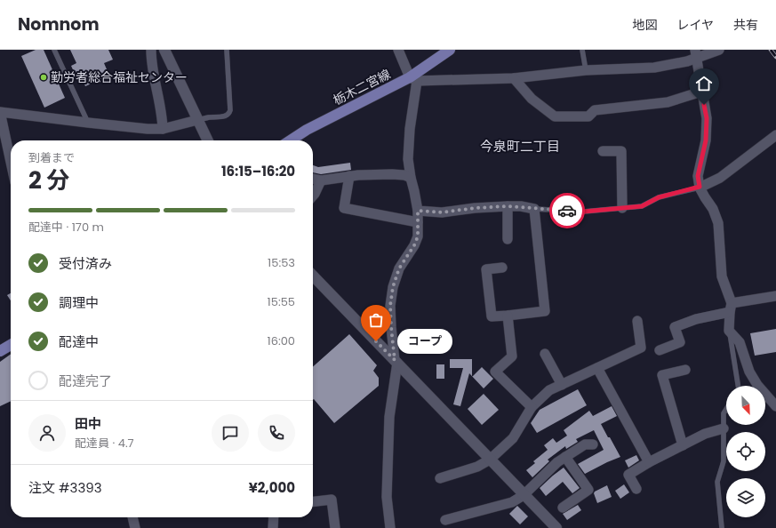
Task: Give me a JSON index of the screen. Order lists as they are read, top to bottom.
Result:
{
  "streets": {
    "main road": ["栃木二宮線"]
  },
  "districts": ["今泉町二丁目"],
  "places": ["勤労者総合福祉センター", "コープ"],
  "north": "bottom right",
  "page": {
    "header": "Nomnom",
    "nav": ["地図", "レイヤ", "共有"],
    "heading": ["2 分", "到着まで", "16:15–16:20"],
    "panel": [
      "田中",
      "配達員 · 4.7",
      "注文 #3393",
      "¥2,000"
    ],
    "bar": "配達中 · 170 m",
    "list": [
      ["受付済み", "15:53"],
      ["調理中", "15:55"],
      ["配達中", "16:00"],
      "配達完了"
    ],
    "bubble": "コープ"
  }
}
